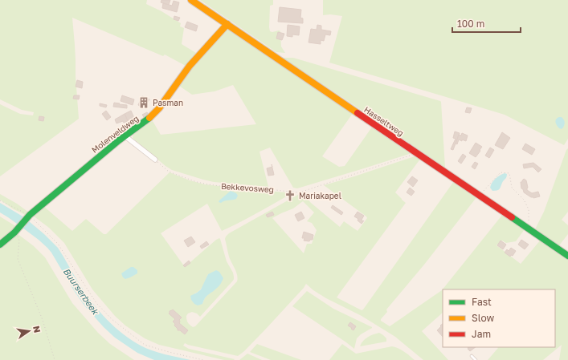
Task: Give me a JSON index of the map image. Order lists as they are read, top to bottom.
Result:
{
  "streets": {
    "street": ["Hasseltweg", "Molenveldweg"],
    "path": ["Bekkevosweg"]
  },
  "crossings": [
    ["Hasseltweg", "Molenveldweg"],
    ["Hasseltweg", "Bekkevosweg"]
  ],
  "water": ["Buurserbeek"],
  "places": {
    "building": ["Pasman"],
    "church": ["Mariakapel"]
  },
  "legend": ["Fast", "Slow", "Jam"],
  "scale_bar": "100 m",
  "north": "right"
}
